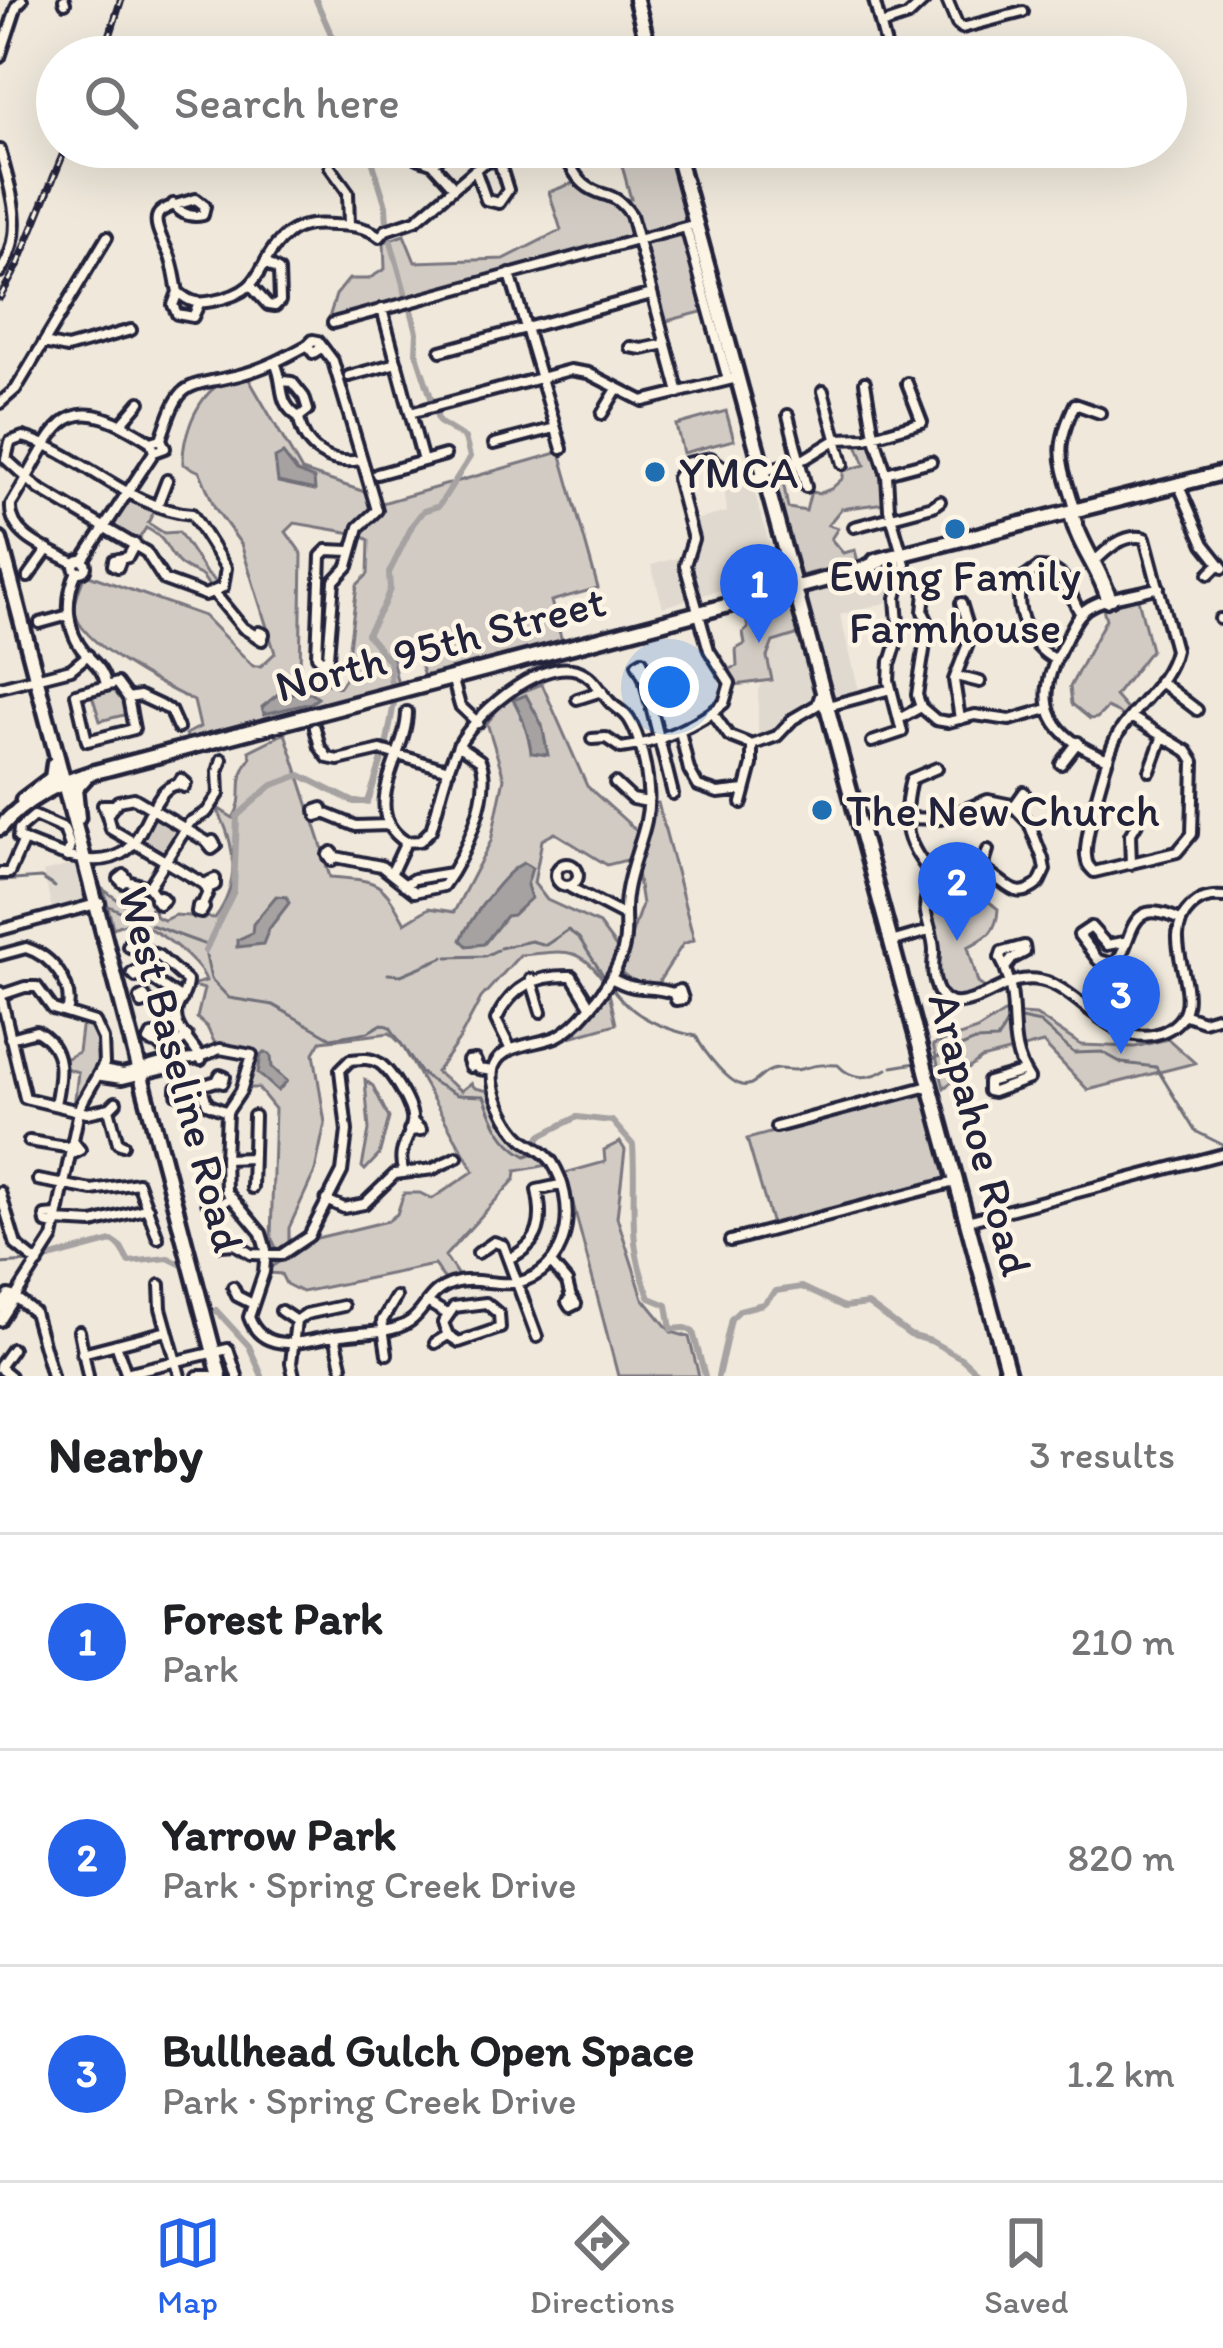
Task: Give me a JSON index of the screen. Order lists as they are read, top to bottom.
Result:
{
  "streets": {
    "main road": ["North 95th Street", "West Baseline Road", "Arapahoe Road"]
  },
  "crossings": [
    ["North 95th Street", "West Baseline Road"],
    ["North 95th Street", "Arapahoe Road"]
  ],
  "places": ["YMCA", "Ewing Family Farmhouse", "The New Church"],
  "page": {
    "search": "Search here",
    "pins": ["1", "2", "3"],
    "heading": ["Nearby", "3 results"],
    "list": [
      {
        "mark": "1",
        "name": "Forest Park",
        "note": "Park",
        "value": "210 m"
      },
      {
        "mark": "2",
        "name": "Yarrow Park",
        "note": "Park · Spring Creek Drive",
        "value": "820 m"
      },
      {
        "mark": "3",
        "name": "Bullhead Gulch Open Space",
        "note": "Park · Spring Creek Drive",
        "value": "1.2 km"
      }
    ],
    "nav": ["Map", "Directions", "Saved"]
  }
}
